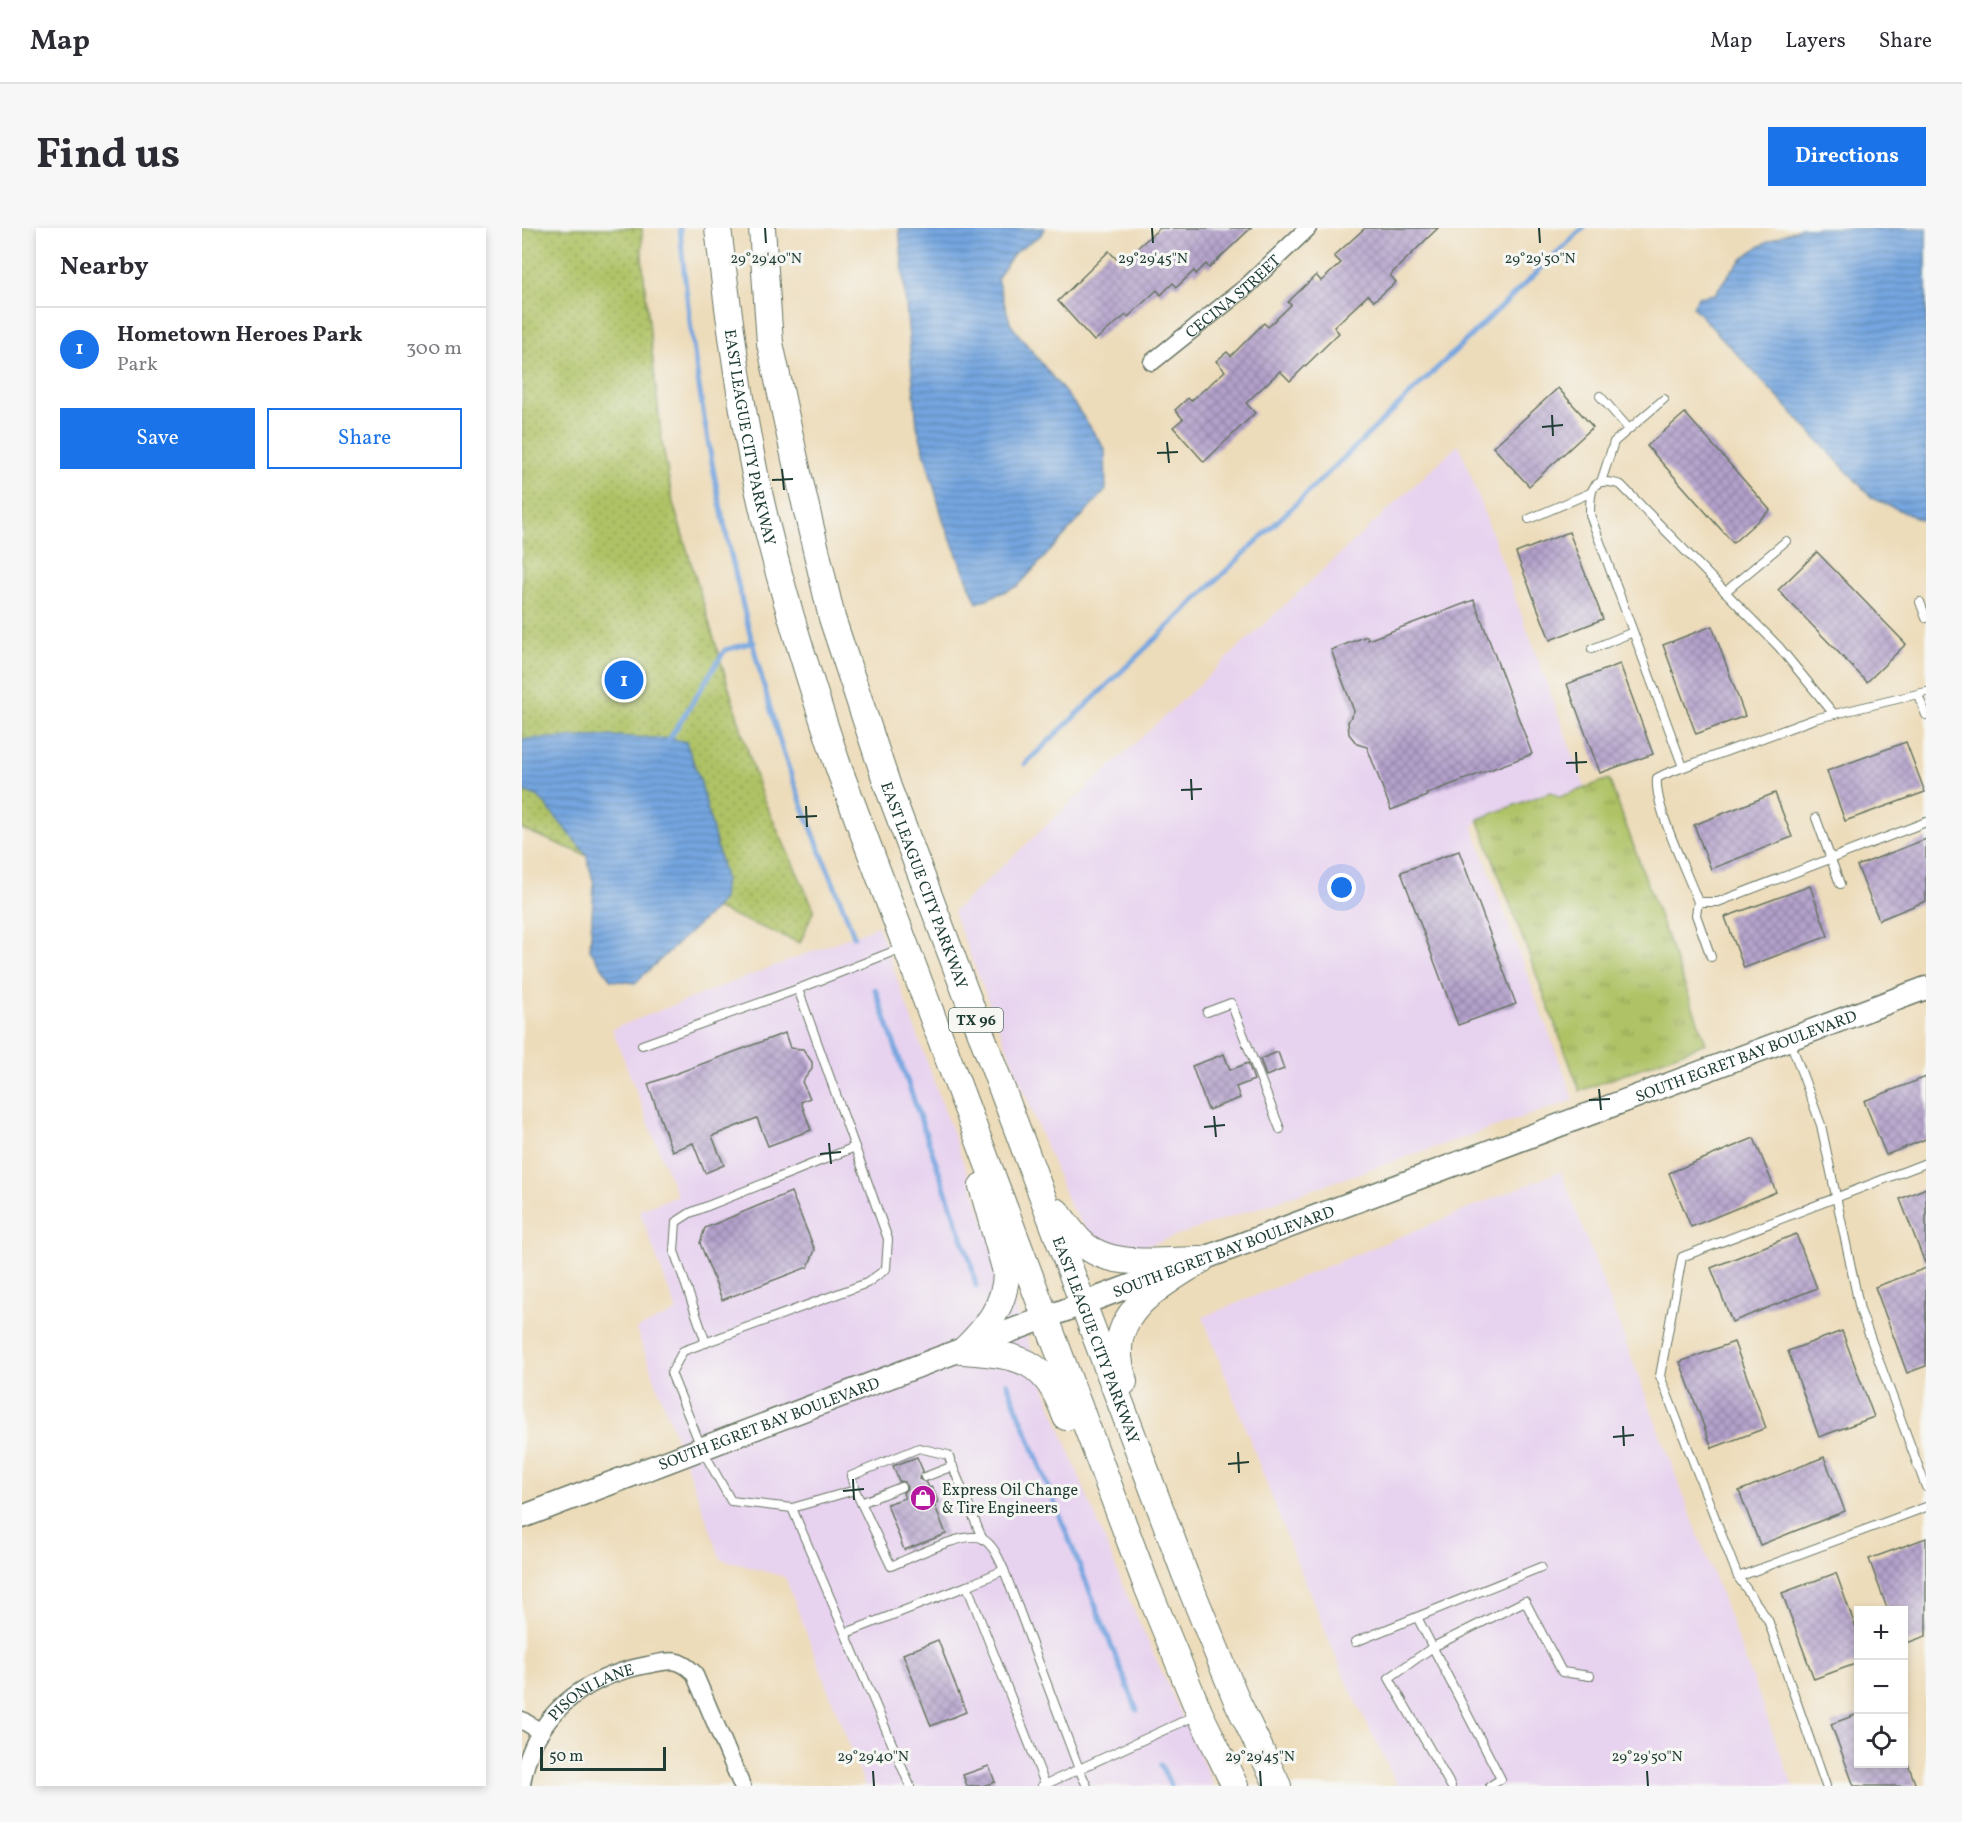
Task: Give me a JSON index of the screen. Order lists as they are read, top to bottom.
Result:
{
  "streets": {
    "main road": ["EAST LEAGUE CITY PARKWAY", "TX 96", "SOUTH EGRET BAY BOULEVARD"],
    "street": ["CECINA STREET", "PISONI LANE"]
  },
  "crossings": [
    ["EAST LEAGUE CITY PARKWAY", "SOUTH EGRET BAY BOULEVARD"]
  ],
  "places": {
    "shop": ["Express Oil Change & Tire Engineers"]
  },
  "scale_bar": "50 m",
  "page": {
    "header": "Map",
    "nav": ["Map", "Layers", "Share"],
    "title": "Find us",
    "buttons": [
      "Directions",
      ["Save", "Share"]
    ],
    "heading": "Nearby",
    "list": [
      {
        "mark": "1",
        "name": "Hometown Heroes Park",
        "note": "Park",
        "value": "300 m"
      }
    ],
    "pins": "1",
    "map_buttons": ["+", "−"],
    "scale": "50 m"
  },
  "coordinates": ["29°29'40\"N", "29°29'45\"N", "29°29'50\"N"]
}
